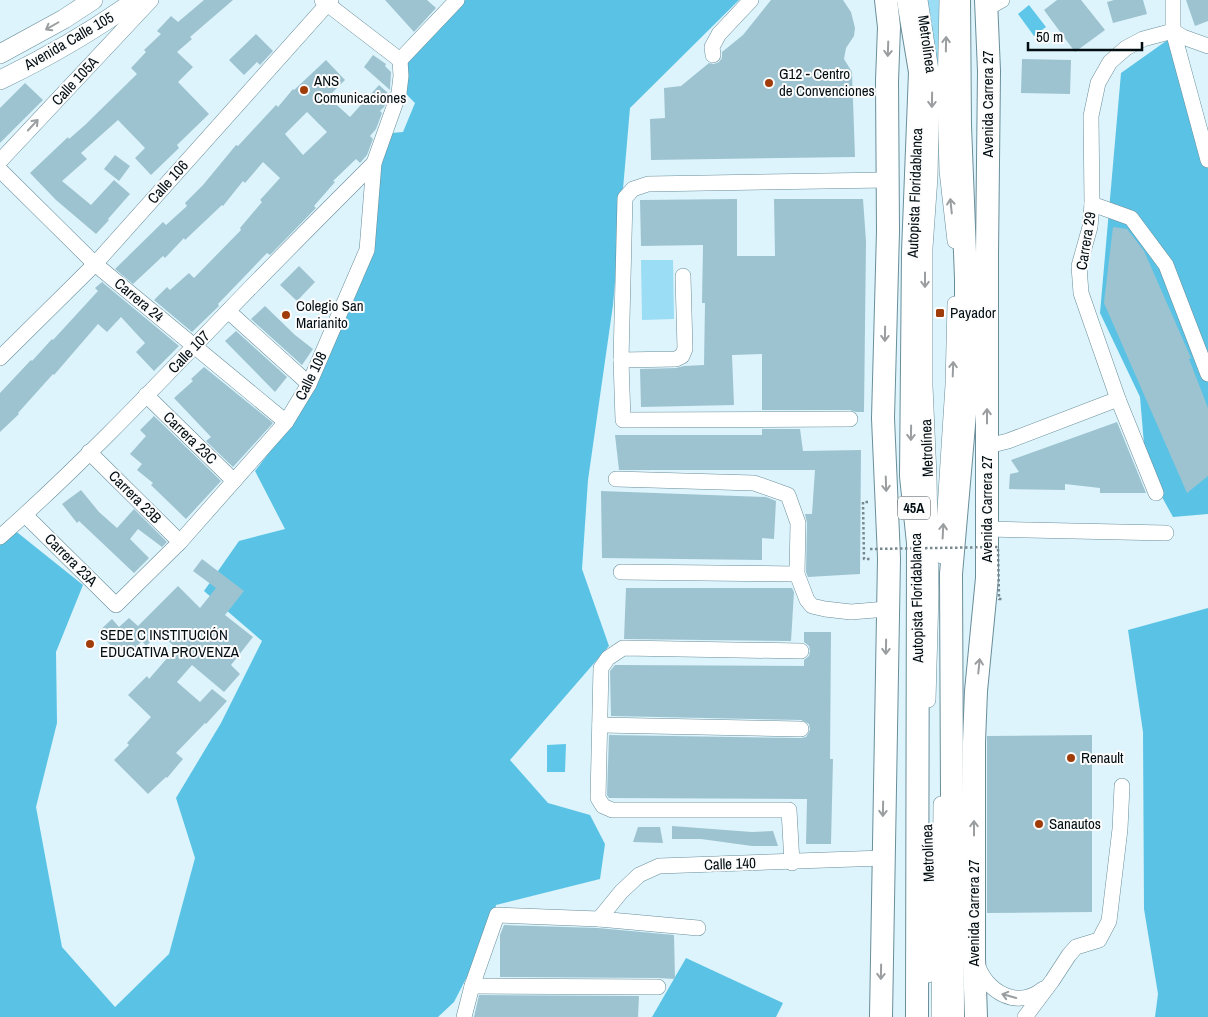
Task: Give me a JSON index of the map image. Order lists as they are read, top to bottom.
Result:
{
  "streets": {
    "highway": ["Avenida Carrera 27", "Autopista Floridablanca", "45A"],
    "main road": ["Avenida Calle 105"],
    "street": [
      "Metrolínea",
      "Calle 105A",
      "Calle 106",
      "Carrera 29",
      "Carrera 24",
      "Calle 107",
      "Calle 108",
      "Carrera 23C",
      "Carrera 23B",
      "Carrera 23A",
      "Calle 140"
    ]
  },
  "crossings": [
    ["Calle 106", "Carrera 24"],
    ["Carrera 24", "Calle 107"],
    ["Carrera 24", "Calle 108"],
    ["Calle 107", "Calle 108"],
    ["Calle 107", "Carrera 23C"],
    ["Calle 107", "Carrera 23B"],
    ["Calle 107", "Carrera 23A"],
    ["Calle 108", "Carrera 23C"],
    ["Calle 108", "Carrera 23B"],
    ["Calle 108", "Carrera 23A"]
  ],
  "one_way": ["Calle 105A"],
  "places": {
    "other": [
      "G12 - Centro de Convenciones",
      "ANS Comunicaciones",
      "Colegio San Marianito",
      "SEDE C INSTITUCIÓN EDUCATIVA PROVENZA",
      "Renault",
      "Sanautos"
    ],
    "transit": ["Payador"]
  },
  "scale_bar": "50 m"
}
